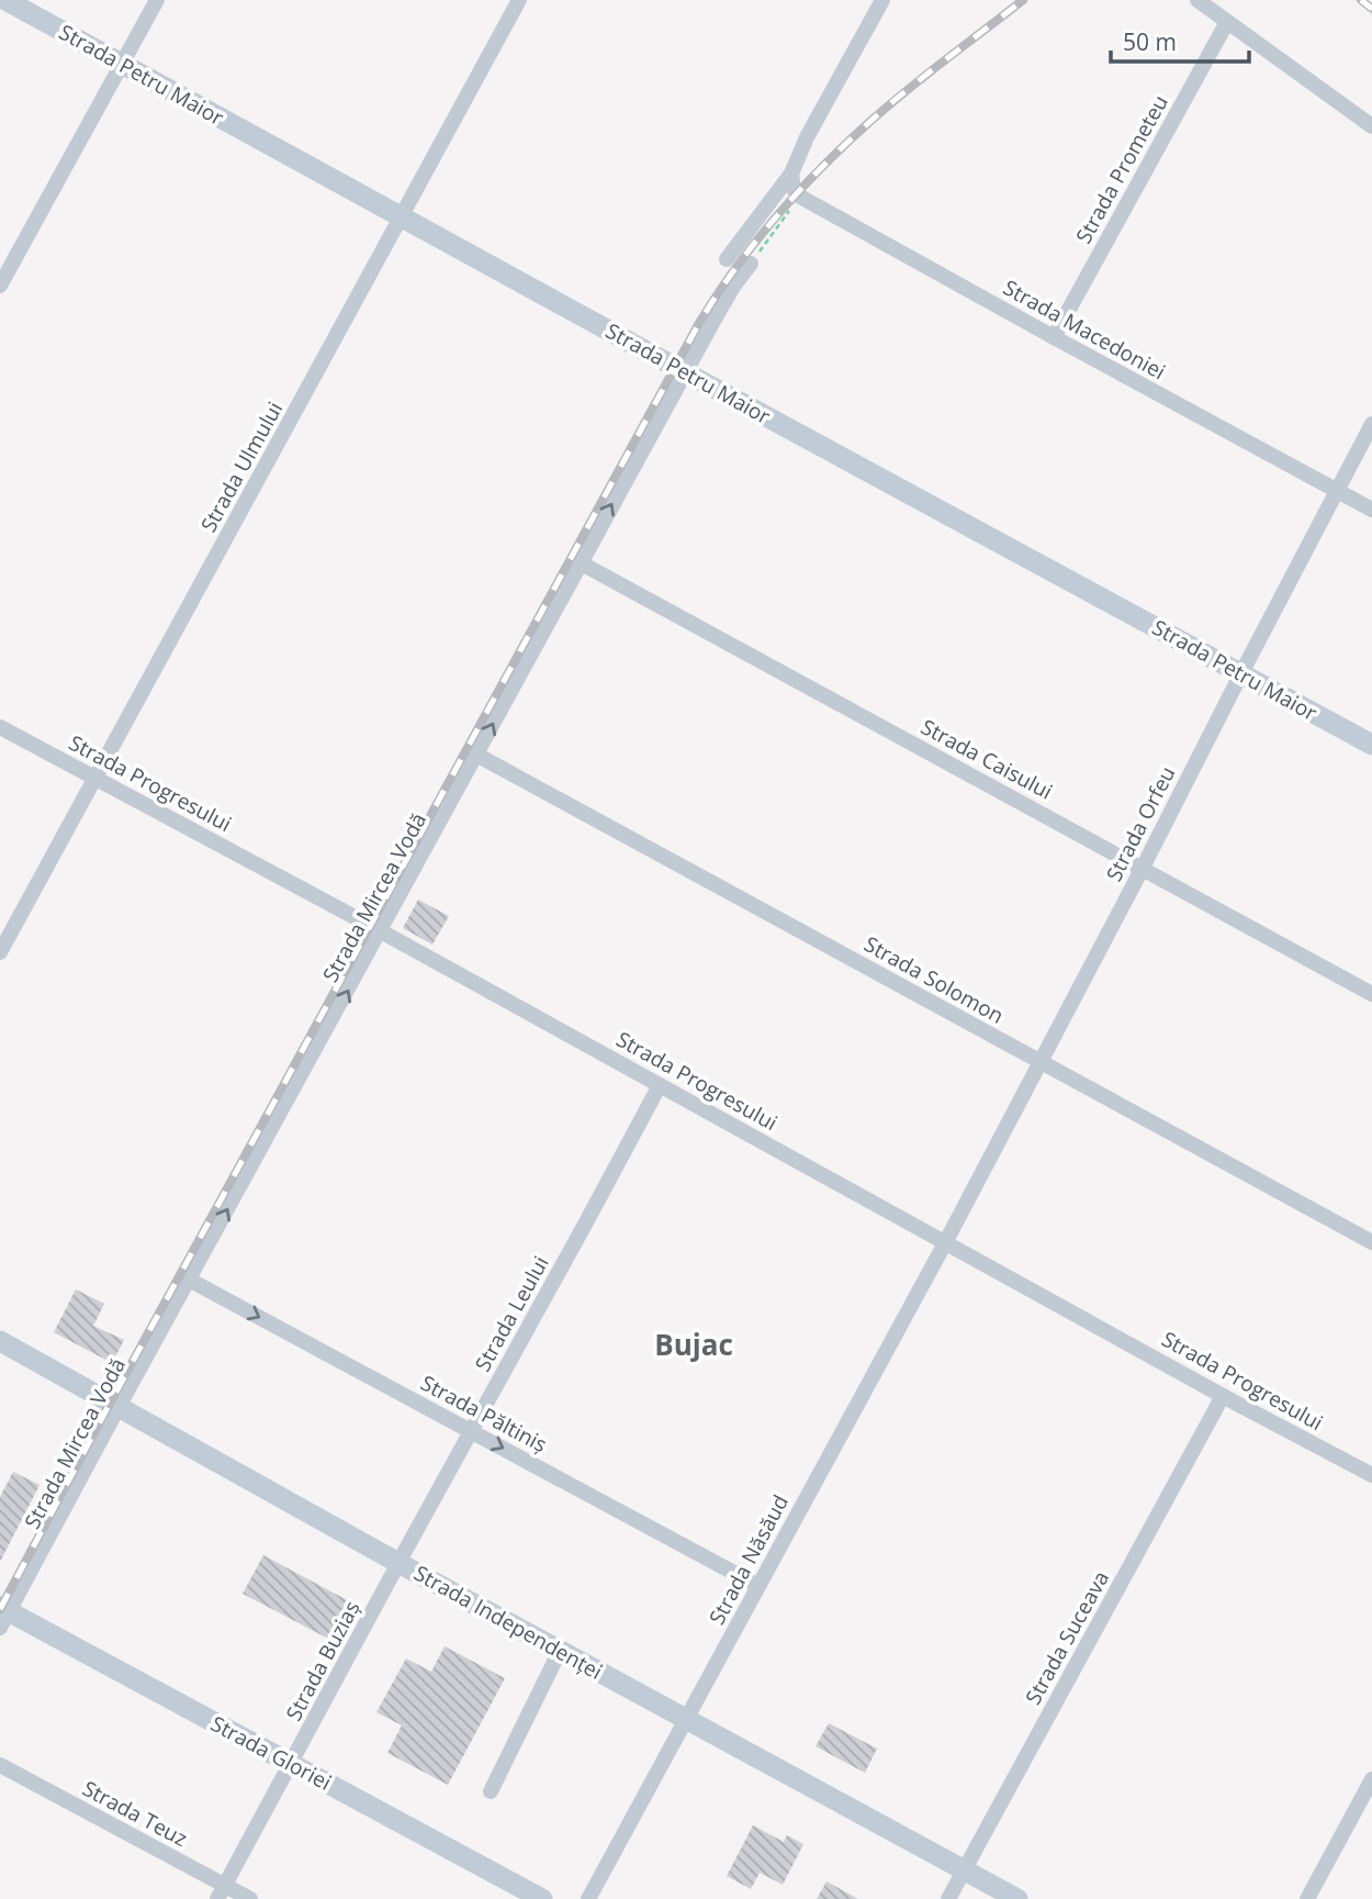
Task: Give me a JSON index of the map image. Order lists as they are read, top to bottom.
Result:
{
  "streets": {
    "street": [
      "Strada Petru Maior",
      "Strada Prometeu",
      "Strada Macedoniei",
      "Strada Ulmului",
      "Strada Caisului",
      "Strada Progresului",
      "Strada Orfeu",
      "Strada Mircea Vodă",
      "Strada Solomon",
      "Strada Leului",
      "Strada Păltiniș",
      "Strada Năsăud",
      "Strada Independenței",
      "Strada Suceava",
      "Strada Buziaș",
      "Strada Gloriei",
      "Strada Teuz"
    ]
  },
  "crossings": [
    ["Strada Petru Maior", "Strada Ulmului"],
    ["Strada Petru Maior", "Strada Orfeu"],
    ["Strada Petru Maior", "Strada Mircea Vodă"],
    ["Strada Prometeu", "Strada Macedoniei"],
    ["Strada Macedoniei", "Strada Orfeu"],
    ["Strada Ulmului", "Strada Progresului"],
    ["Strada Caisului", "Strada Orfeu"],
    ["Strada Caisului", "Strada Mircea Vodă"],
    ["Strada Progresului", "Strada Orfeu"],
    ["Strada Progresului", "Strada Mircea Vodă"],
    ["Strada Progresului", "Strada Leului"],
    ["Strada Progresului", "Strada Năsăud"],
    ["Strada Progresului", "Strada Suceava"],
    ["Strada Orfeu", "Strada Solomon"],
    ["Strada Orfeu", "Strada Năsăud"],
    ["Strada Mircea Vodă", "Strada Solomon"],
    ["Strada Mircea Vodă", "Strada Păltiniș"],
    ["Strada Mircea Vodă", "Strada Independenței"],
    ["Strada Mircea Vodă", "Strada Gloriei"],
    ["Strada Leului", "Strada Păltiniș"],
    ["Strada Leului", "Strada Independenței"],
    ["Strada Leului", "Strada Buziaș"],
    ["Strada Păltiniș", "Strada Năsăud"],
    ["Strada Năsăud", "Strada Independenței"],
    ["Strada Independenței", "Strada Suceava"],
    ["Strada Independenței", "Strada Buziaș"],
    ["Strada Buziaș", "Strada Gloriei"],
    ["Strada Buziaș", "Strada Teuz"]
  ],
  "one_way": ["Strada Mircea Vodă", "Strada Păltiniș"],
  "districts": ["Bujac"],
  "scale_bar": "50 m"
}
